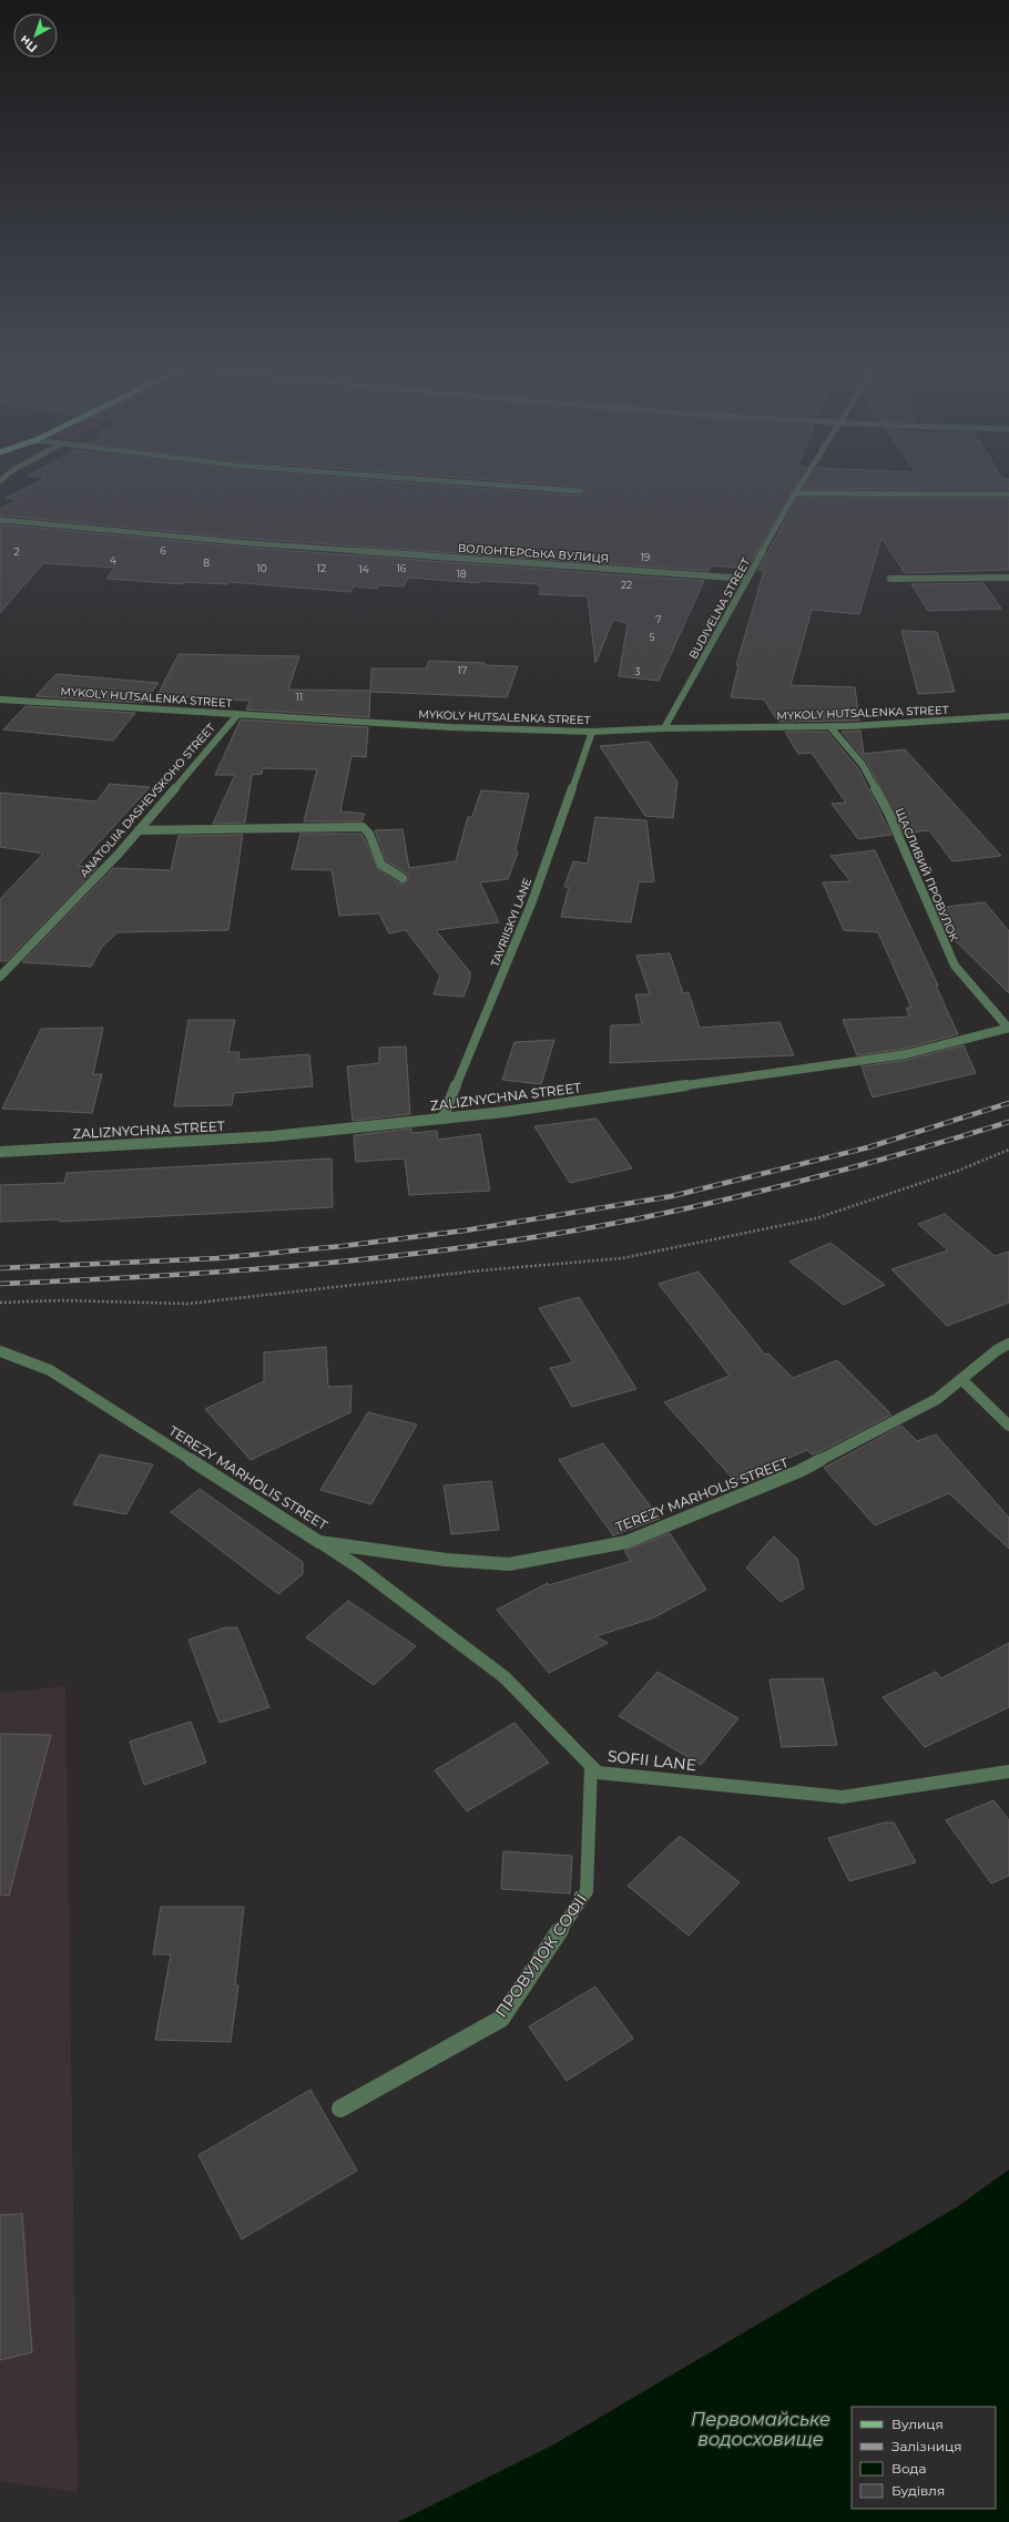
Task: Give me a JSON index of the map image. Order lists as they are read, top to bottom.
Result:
{
  "streets": {
    "street": [
      "ВОЛОНТЕРСЬКА ВУЛИЦЯ",
      "BUDIVELNA STREET",
      "MYKOLY HUTSALENKA STREET",
      "ANATOLIIA DASHEVSKOHO STREET",
      "ЩАСЛИВИЙ ПРОВУЛОК",
      "TAVRIISKYI LANE",
      "ZALIZNYCHNA STREET",
      "TEREZY MARHOLIS STREET",
      "SOFII LANE",
      "ПРОВУЛОК СОФІЇ"
    ]
  },
  "crossings": [
    ["ВОЛОНТЕРСЬКА ВУЛИЦЯ", "BUDIVELNA STREET"],
    ["BUDIVELNA STREET", "MYKOLY HUTSALENKA STREET"],
    ["MYKOLY HUTSALENKA STREET", "ANATOLIIA DASHEVSKOHO STREET"],
    ["MYKOLY HUTSALENKA STREET", "ЩАСЛИВИЙ ПРОВУЛОК"],
    ["MYKOLY HUTSALENKA STREET", "TAVRIISKYI LANE"],
    ["ЩАСЛИВИЙ ПРОВУЛОК", "ZALIZNYCHNA STREET"],
    ["TAVRIISKYI LANE", "ZALIZNYCHNA STREET"],
    ["TEREZY MARHOLIS STREET", "SOFII LANE"],
    ["SOFII LANE", "ПРОВУЛОК СОФІЇ"]
  ],
  "water": ["Первомайське водосховище"],
  "house_numbers": [
    "6",
    "2",
    "19",
    "4",
    "8",
    "10",
    "12",
    "16",
    "14",
    "18",
    "22",
    "7",
    "5",
    "17",
    "3",
    "11"
  ],
  "legend": [
    "Вулиця",
    "Залізниця",
    "Вода",
    "Будівля"
  ],
  "north": "bottom left"
}
